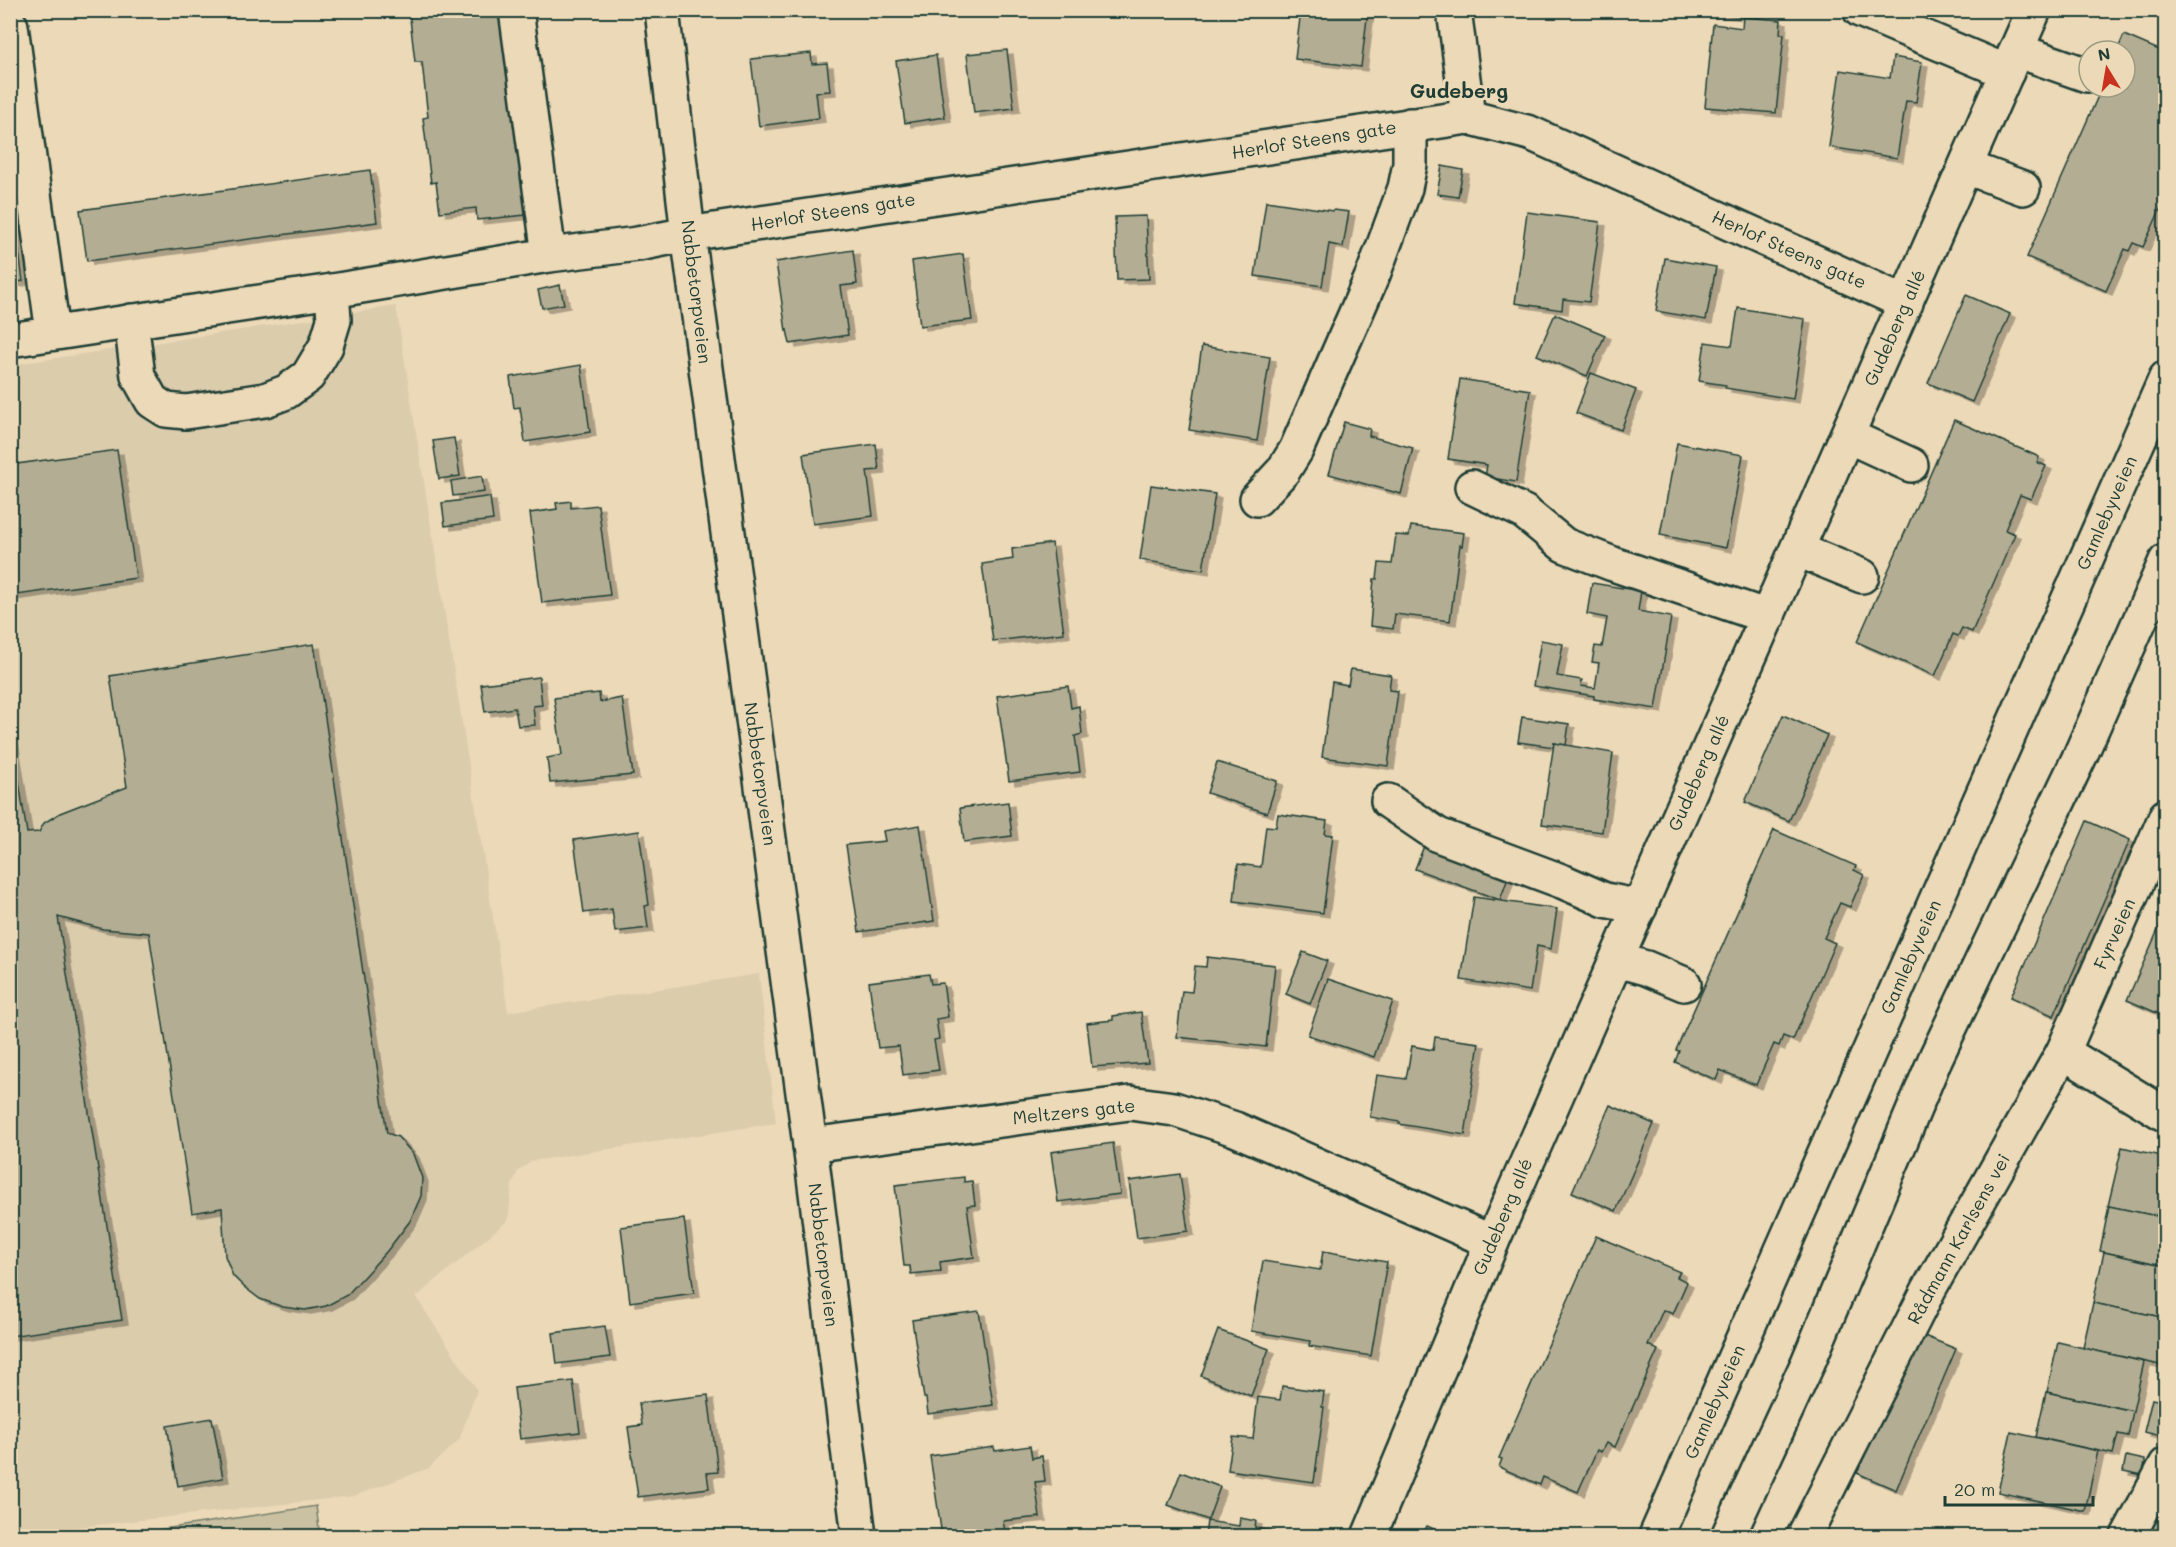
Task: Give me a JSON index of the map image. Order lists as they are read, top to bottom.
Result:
{
  "streets": {
    "street": [
      "Herlof Steens gate",
      "Nabbetorpveien",
      "Gudeberg allé",
      "Gamlebyveien",
      "Fyrveien",
      "Meltzers gate",
      "Rådmann Karlsens vei"
    ]
  },
  "crossings": [
    ["Herlof Steens gate", "Nabbetorpveien"],
    ["Herlof Steens gate", "Gudeberg allé"],
    ["Nabbetorpveien", "Meltzers gate"],
    ["Gudeberg allé", "Meltzers gate"],
    ["Fyrveien", "Rådmann Karlsens vei"]
  ],
  "districts": ["Gudeberg"],
  "scale_bar": "20 m",
  "north": "top"
}
